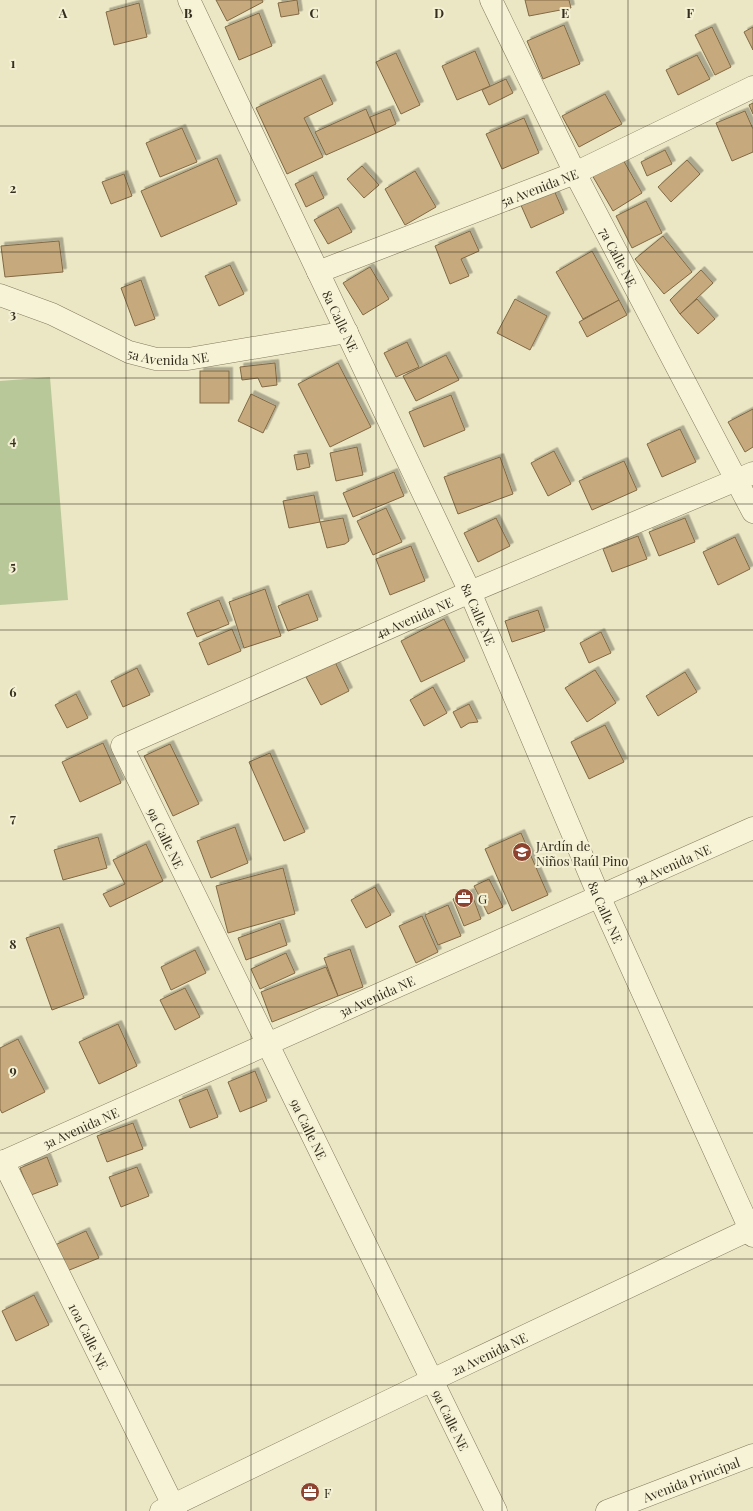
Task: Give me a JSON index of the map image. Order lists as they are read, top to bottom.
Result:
{
  "streets": {
    "street": [
      "5a Avenida NE",
      "7a Calle NE",
      "8a Calle NE",
      "4a Avenida NE",
      "9a Calle NE",
      "3a Avenida NE",
      "10a Calle NE",
      "2a Avenida NE",
      "Avenida Principal"
    ]
  },
  "crossings": [
    ["5a Avenida NE", "7a Calle NE"],
    ["5a Avenida NE", "8a Calle NE"],
    ["7a Calle NE", "4a Avenida NE"],
    ["8a Calle NE", "4a Avenida NE"],
    ["8a Calle NE", "3a Avenida NE"],
    ["8a Calle NE", "2a Avenida NE"],
    ["4a Avenida NE", "9a Calle NE"],
    ["9a Calle NE", "3a Avenida NE"],
    ["9a Calle NE", "2a Avenida NE"],
    ["3a Avenida NE", "10a Calle NE"],
    ["10a Calle NE", "2a Avenida NE"]
  ],
  "places": {
    "school or university": ["JArdín de Niños Raúl Pino"],
    "office": ["G", "F"]
  },
  "grid": {
    "columns": [
      "A",
      "B",
      "C",
      "D",
      "E",
      "F"
    ],
    "rows": [
      "1",
      "2",
      "3",
      "4",
      "5",
      "6",
      "7",
      "8",
      "9"
    ]
  }
}
